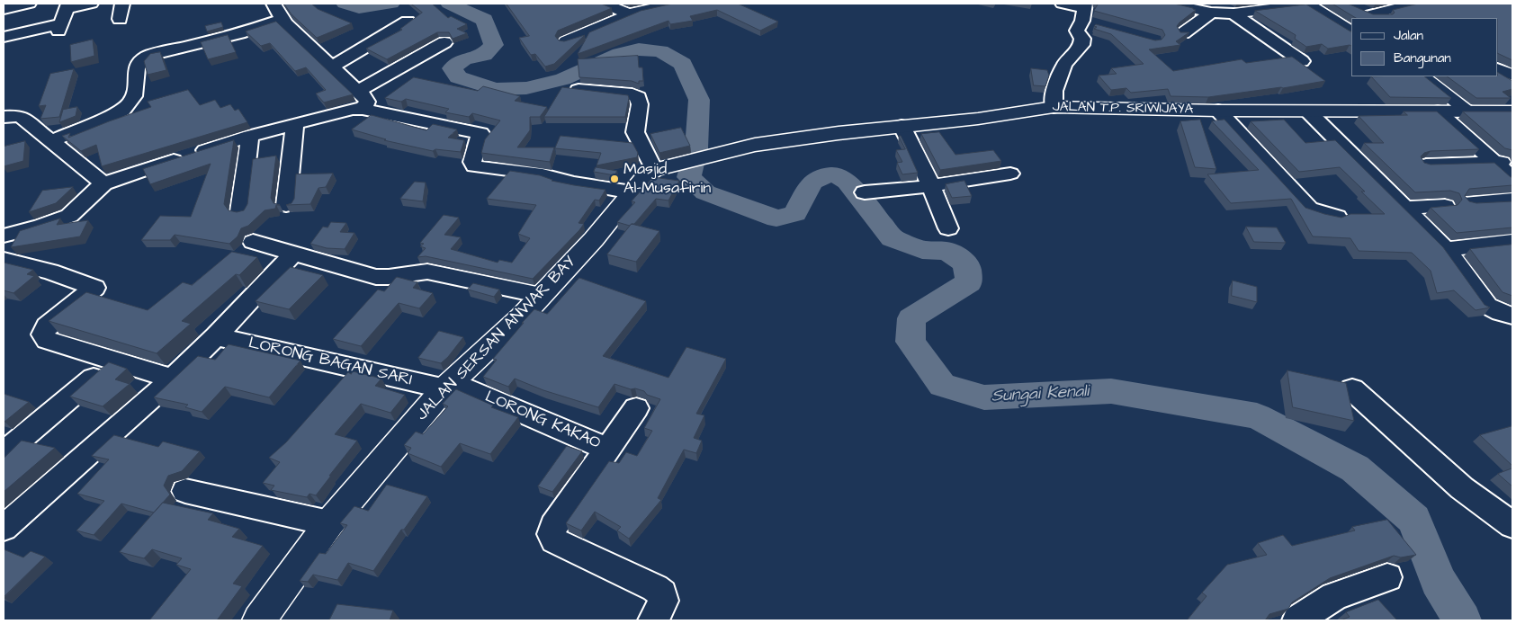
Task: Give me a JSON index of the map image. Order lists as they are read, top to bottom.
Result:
{
  "streets": {
    "main road": ["JALAN T.P. SRIWIJAYA", "JALAN SERSAN ANWAR BAY"],
    "street": ["LORONG BAGAN SARI", "LORONG KAKAO"]
  },
  "crossings": [
    ["JALAN T.P. SRIWIJAYA", "JALAN SERSAN ANWAR BAY"],
    ["JALAN SERSAN ANWAR BAY", "LORONG BAGAN SARI"],
    ["JALAN SERSAN ANWAR BAY", "LORONG KAKAO"],
    ["LORONG BAGAN SARI", "LORONG KAKAO"]
  ],
  "water": ["Sungai Kenali"],
  "places": ["Masjid Al-Musafirin"],
  "legend": ["Jalan", "Bangunan"]
}
